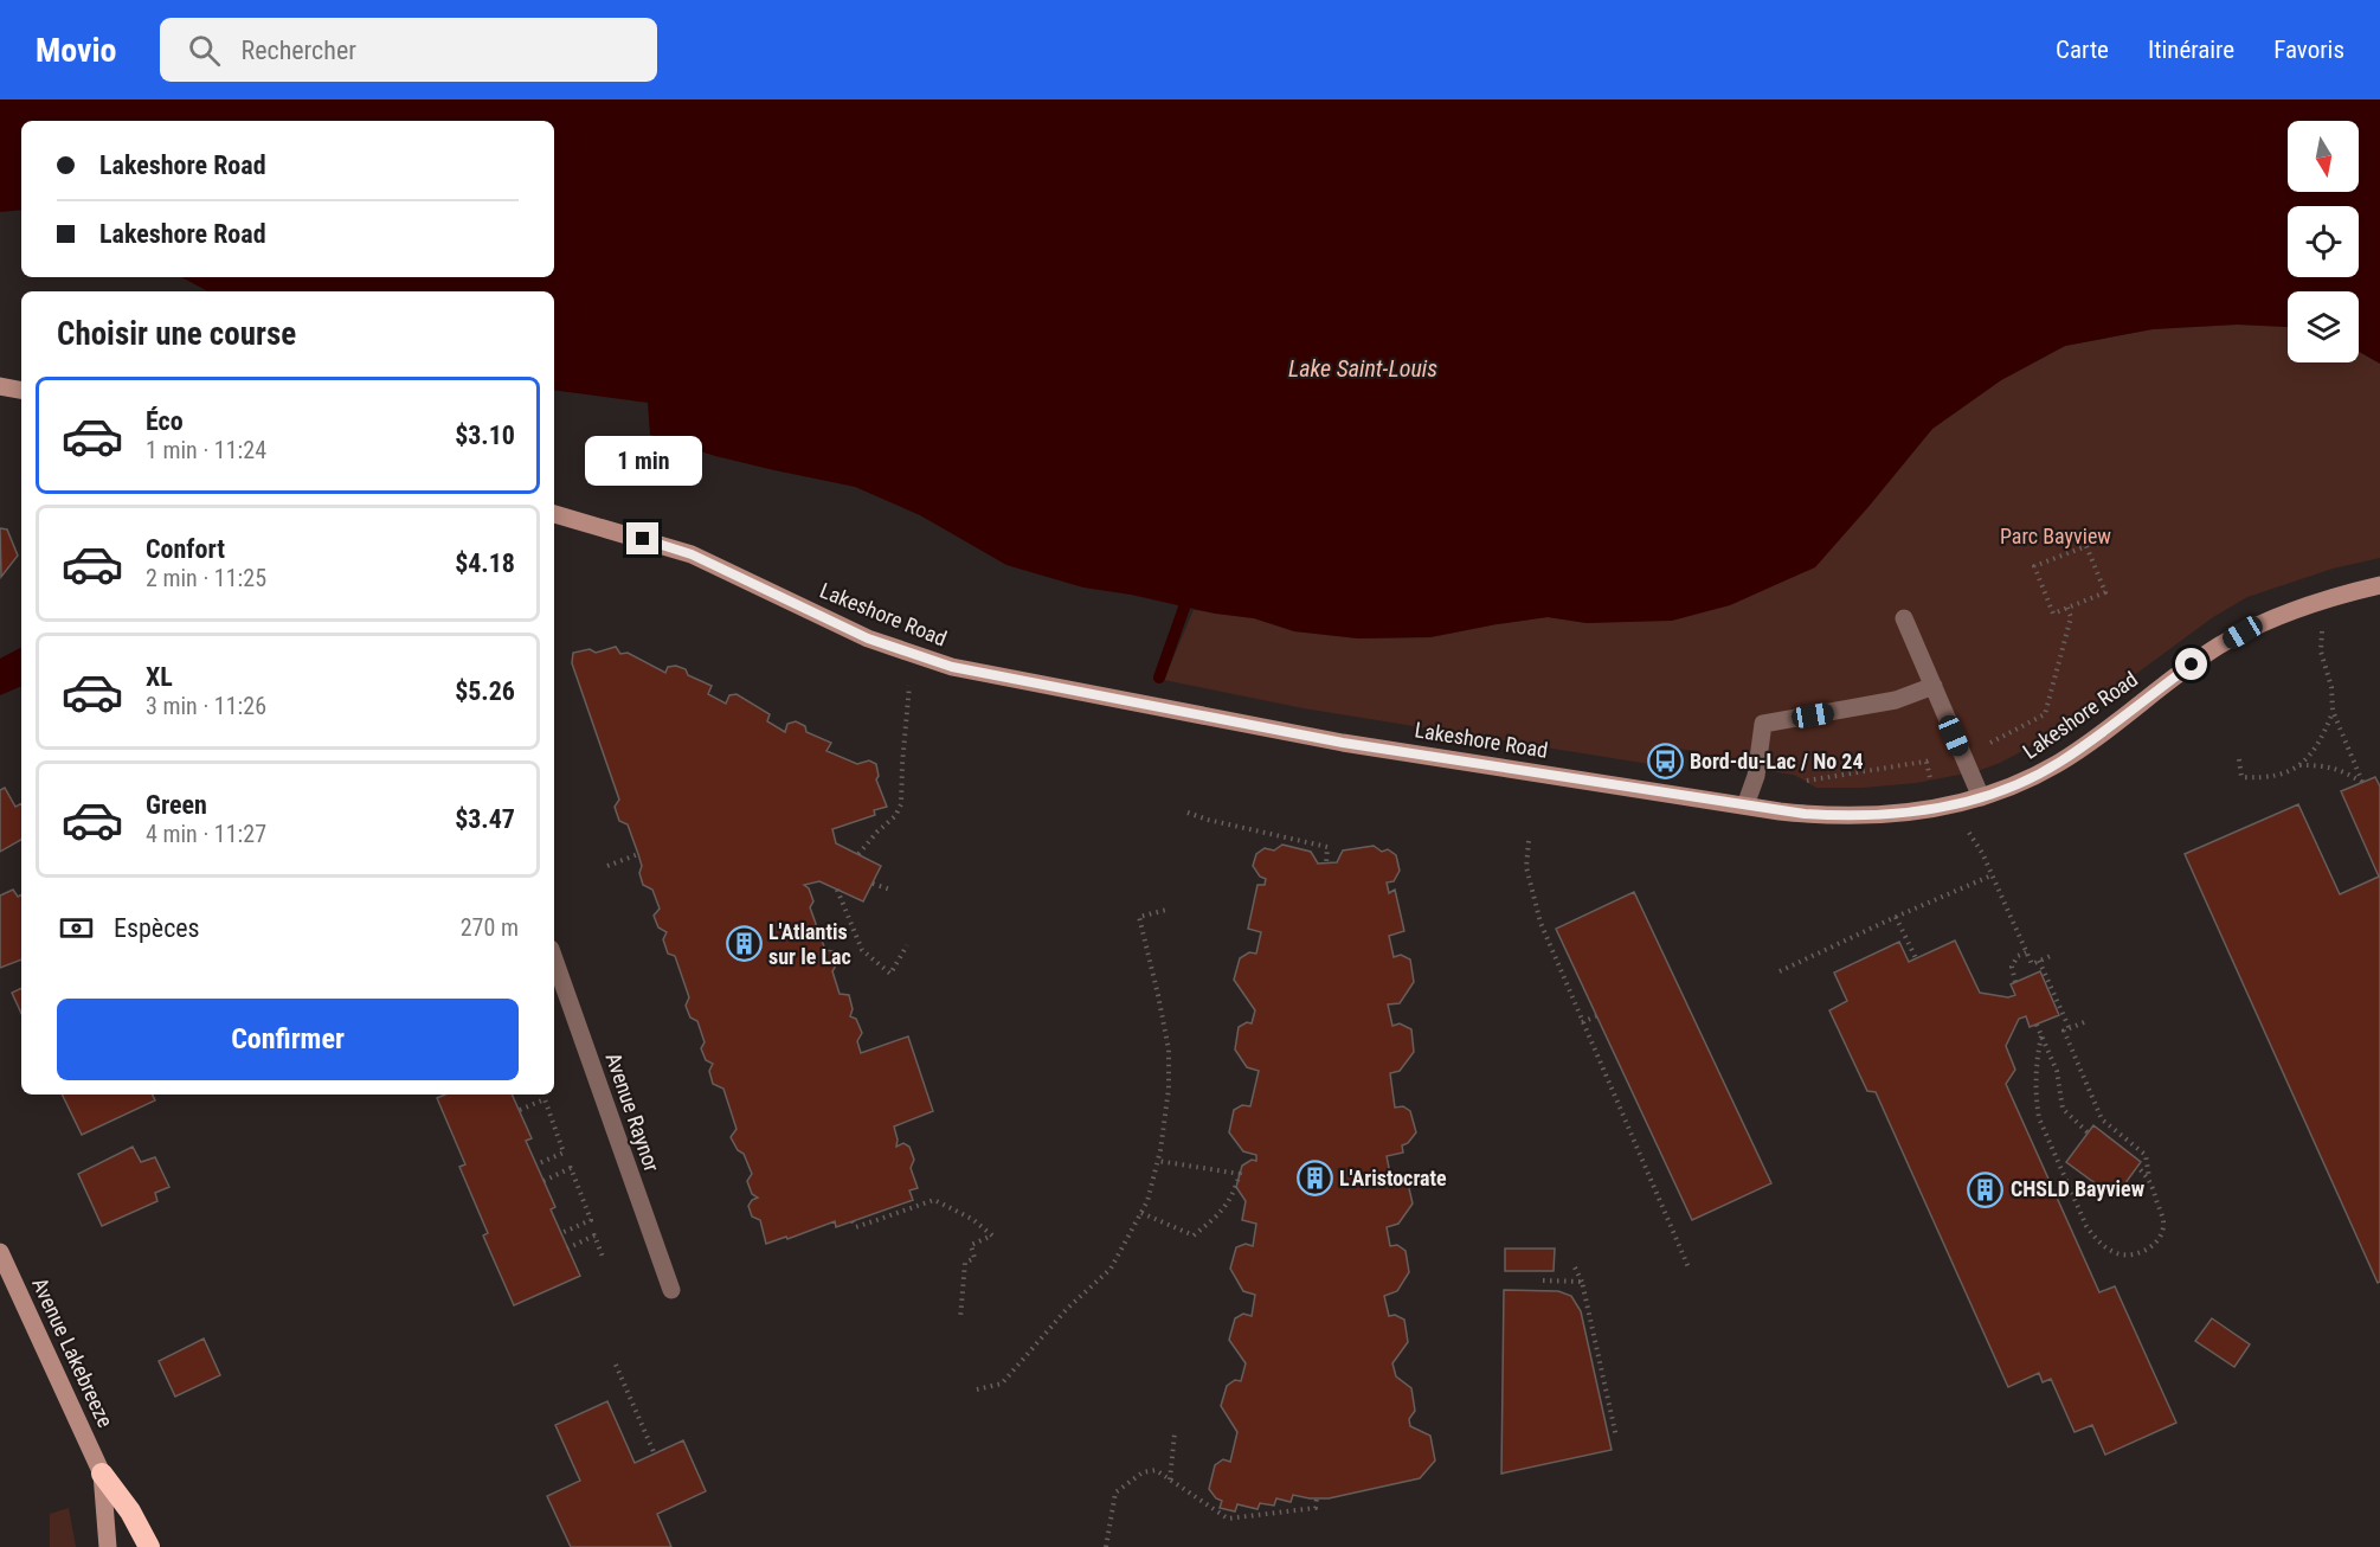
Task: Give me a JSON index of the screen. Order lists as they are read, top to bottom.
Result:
{
  "streets": {
    "street": ["Lakeshore Road", "Avenue Raynor", "Avenue Lakebreeze"]
  },
  "water": ["Lake Saint-Louis"],
  "parks": ["Parc Bayview"],
  "places": {
    "bus stop": ["Bord-du-Lac / No 24"],
    "building": ["L'Atlantis sur le Lac", "L'Aristocrate", "CHSLD Bayview"]
  },
  "north": "bottom",
  "page": {
    "header": "Movio",
    "search": "Rechercher",
    "nav": ["Carte", "Itinéraire", "Favoris"],
    "banner": ["Lakeshore Road", "Lakeshore Road"],
    "heading": "Choisir une course",
    "list": [
      {
        "name": "Éco",
        "note": "1 min · 11:24",
        "value": "$3.10"
      },
      {
        "name": "Confort",
        "note": "2 min · 11:25",
        "value": "$4.18"
      },
      {
        "name": "XL",
        "note": "3 min · 11:26",
        "value": "$5.26"
      },
      {
        "name": "Green",
        "note": "4 min · 11:27",
        "value": "$3.47"
      }
    ],
    "bubble": "1 min",
    "pay": ["Espèces", "270 m"],
    "buttons": "Confirmer"
  }
}
